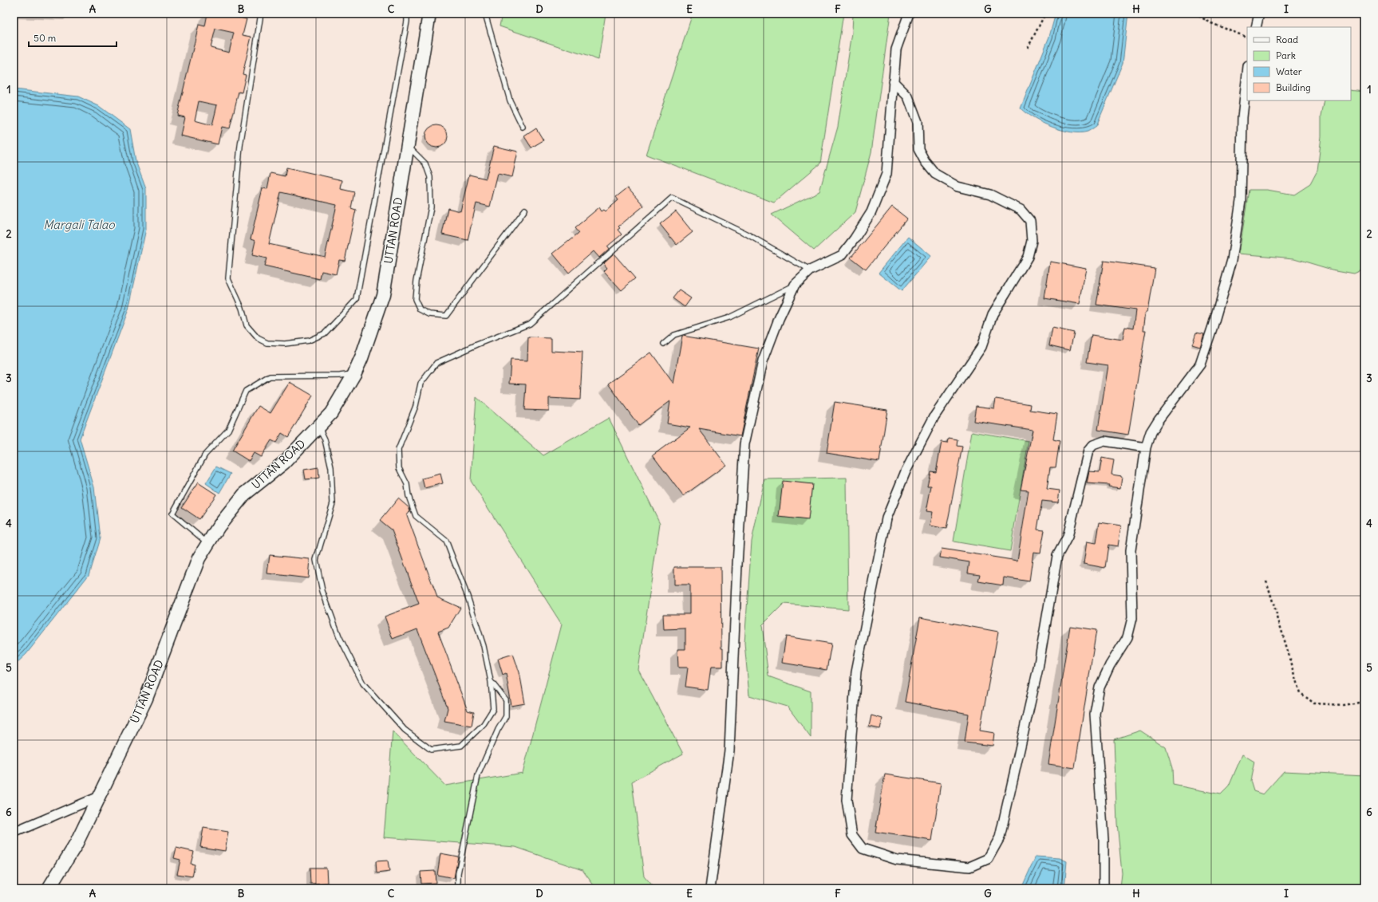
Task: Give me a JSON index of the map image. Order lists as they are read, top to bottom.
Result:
{
  "streets": {
    "main road": ["UTTAN ROAD"]
  },
  "water": ["Margali Talao"],
  "legend": [
    "Road",
    "Park",
    "Water",
    "Building"
  ],
  "scale_bar": "50 m",
  "grid": {
    "columns": [
      "A",
      "B",
      "C",
      "D",
      "E",
      "F",
      "G",
      "H",
      "I"
    ],
    "rows": [
      "1",
      "2",
      "3",
      "4",
      "5",
      "6"
    ]
  }
}
